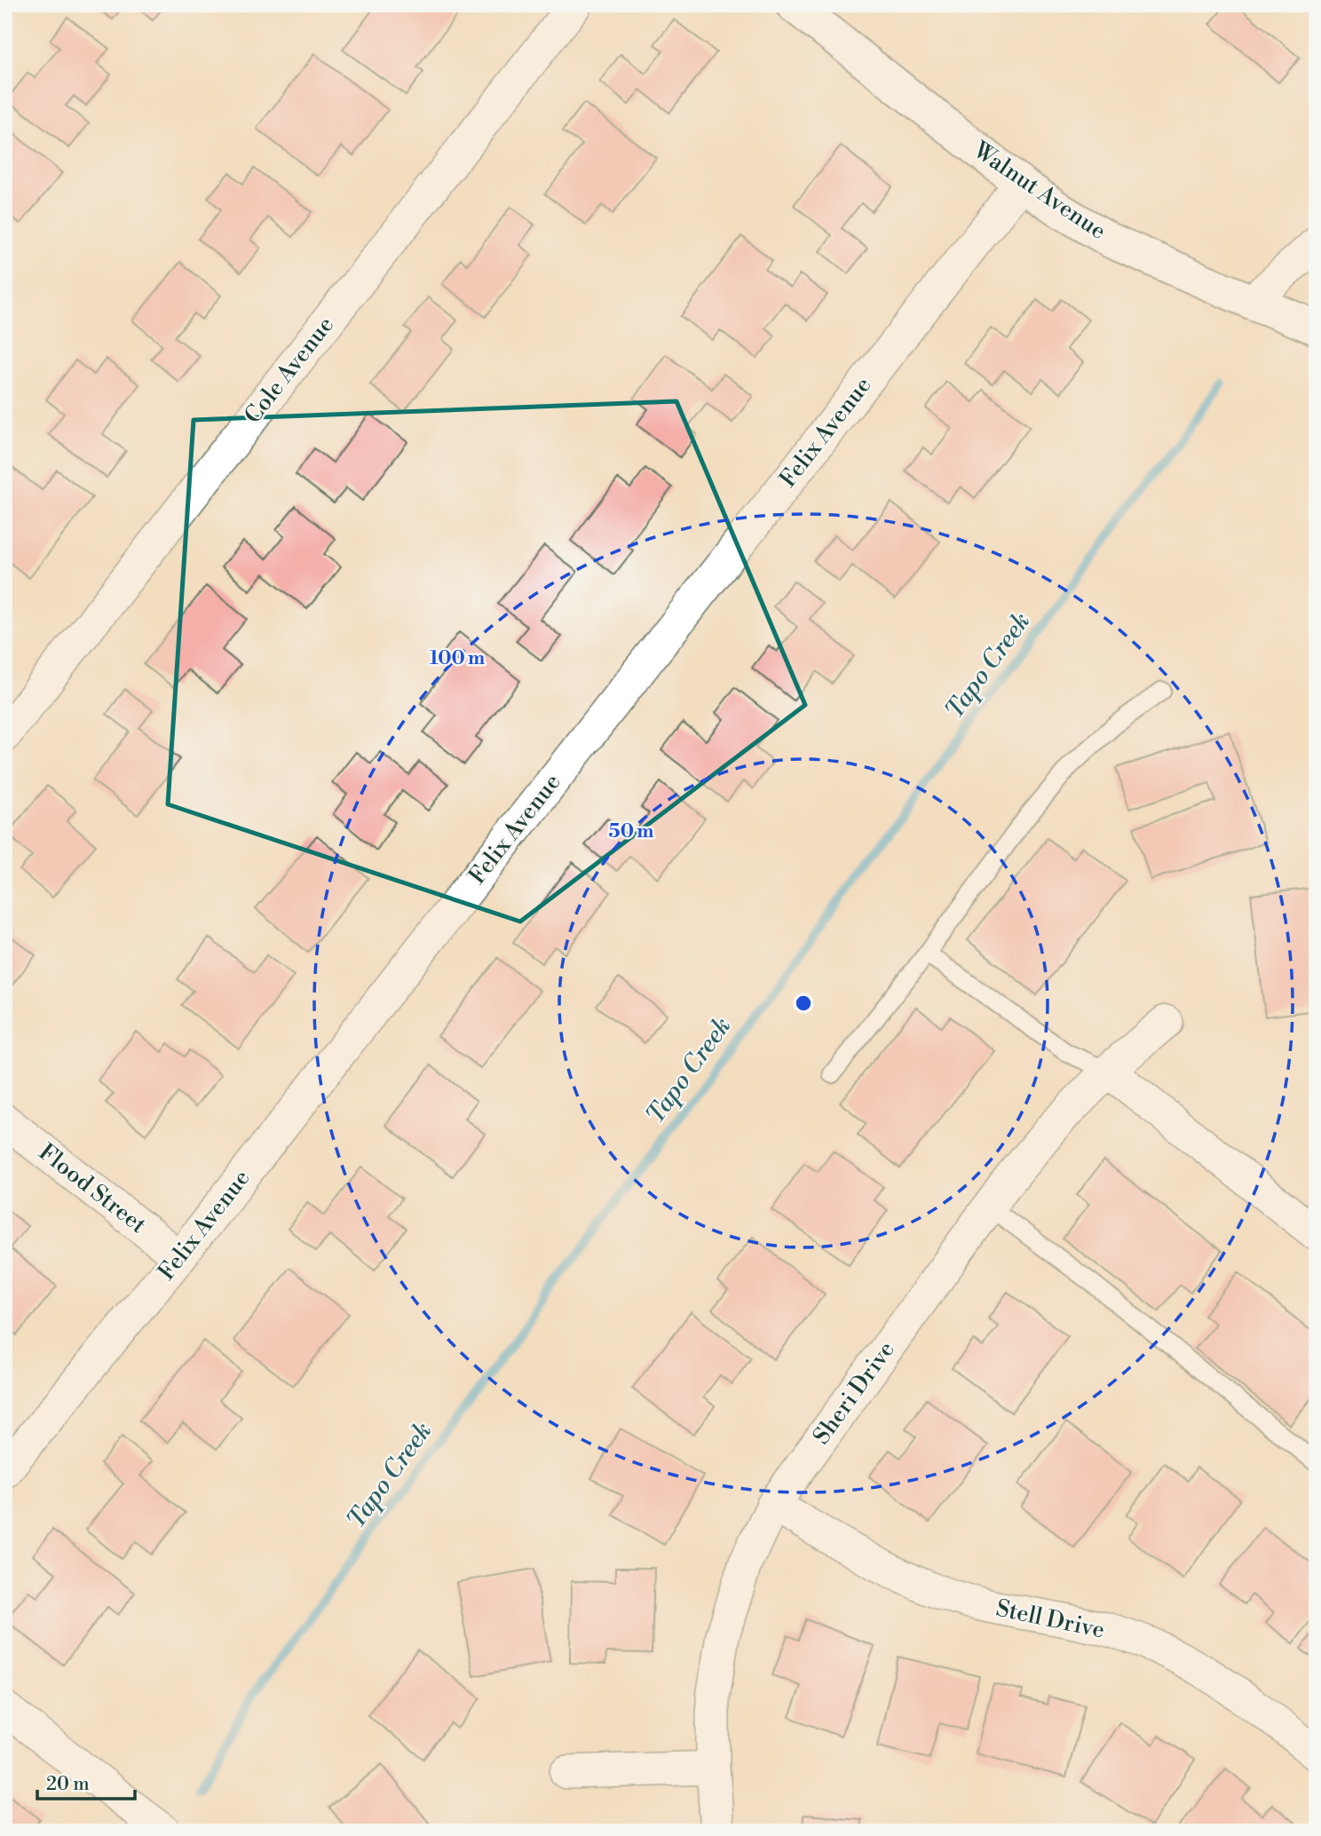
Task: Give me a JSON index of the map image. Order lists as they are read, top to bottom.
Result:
{
  "streets": {
    "street": [
      "Walnut Avenue",
      "Cole Avenue",
      "Felix Avenue",
      "Flood Street",
      "Sheri Drive",
      "Stell Drive"
    ]
  },
  "crossings": [
    ["Walnut Avenue", "Felix Avenue"],
    ["Felix Avenue", "Flood Street"],
    ["Sheri Drive", "Stell Drive"]
  ],
  "water": ["Tapo Creek"],
  "scale_bar": "20 m",
  "rings": ["100 m", "50 m"]
}
